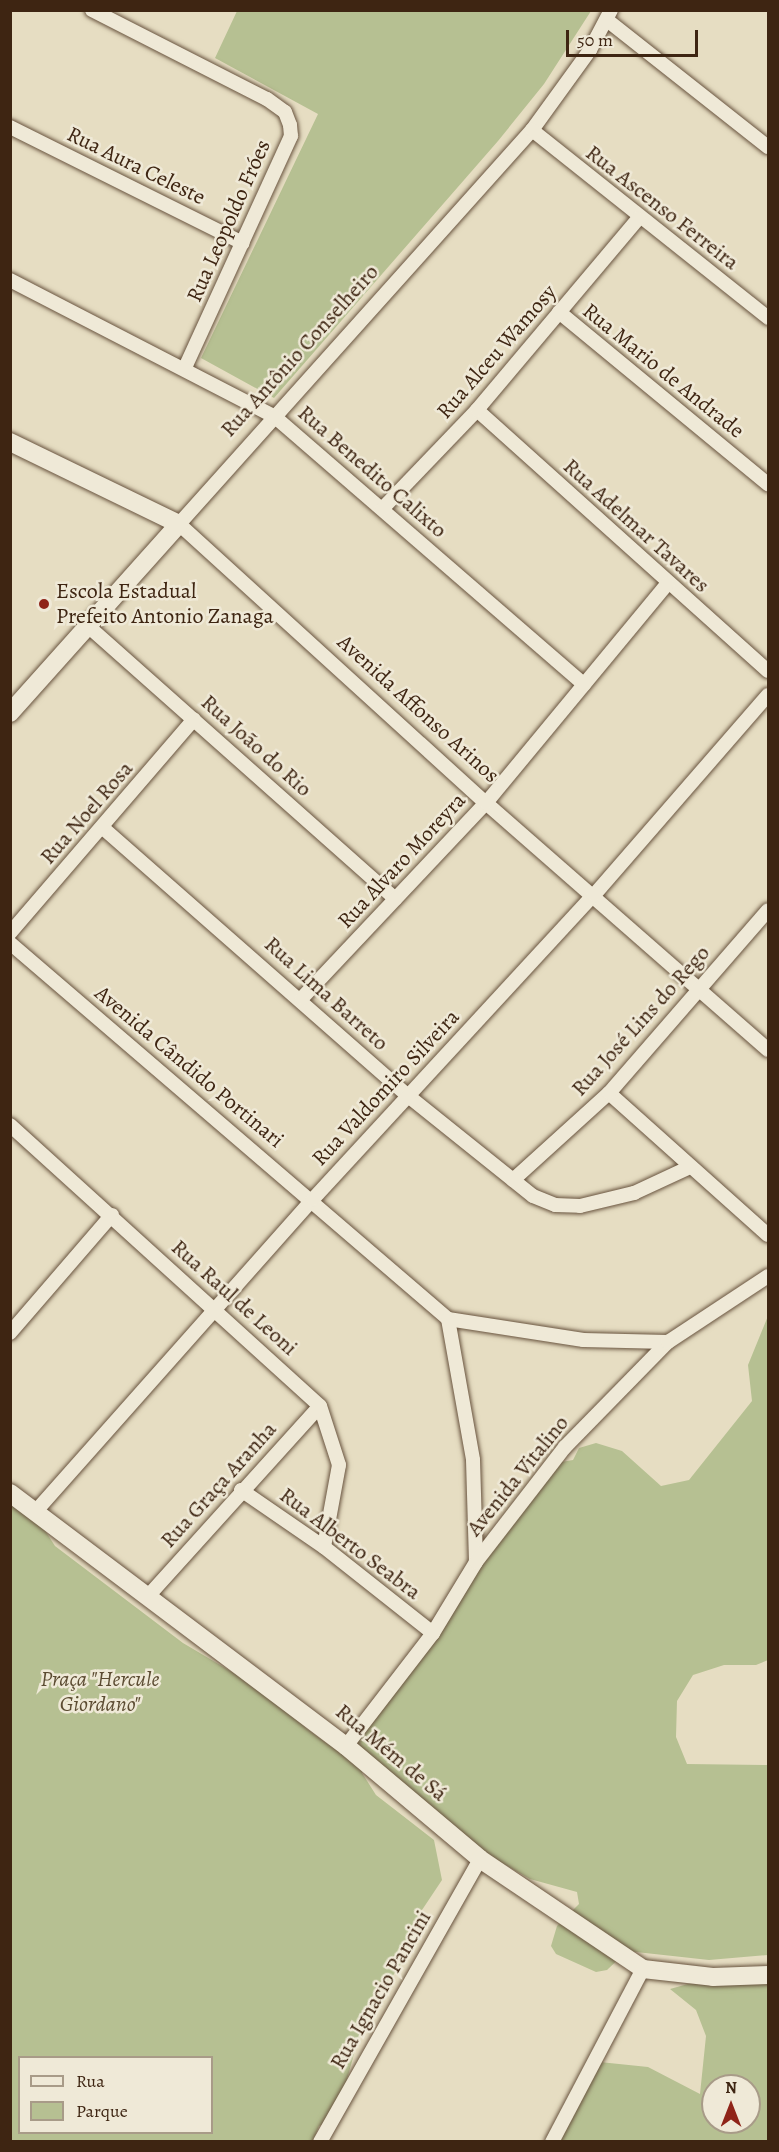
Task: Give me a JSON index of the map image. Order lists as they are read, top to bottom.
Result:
{
  "streets": {
    "street": [
      "Rua Aura Celeste",
      "Rua Ascenso Ferreira",
      "Rua Leopoldo Fróes",
      "Rua Antônio Conselheiro",
      "Rua Alceu Wamosy",
      "Rua Mario de Andrade",
      "Rua Benedito Calixto",
      "Rua Adelmar Tavares",
      "Avenida Affonso Arinos",
      "Rua João do Rio",
      "Rua Noel Rosa",
      "Rua Alvaro Moreyra",
      "Rua Lima Barreto",
      "Rua José Lins do Rego",
      "Avenida Cândido Portinari",
      "Rua Valdomiro Silveira",
      "Rua Raul de Leoni",
      "Avenida Vitalino",
      "Rua Graça Aranha",
      "Rua Alberto Seabra",
      "Rua Mém de Sá",
      "Rua Ignacio Pancini"
    ]
  },
  "crossings": [
    ["Rua Aura Celeste", "Rua Leopoldo Fróes"],
    ["Rua Ascenso Ferreira", "Rua Antônio Conselheiro"],
    ["Rua Ascenso Ferreira", "Rua Alceu Wamosy"],
    ["Rua Leopoldo Fróes", "Rua Benedito Calixto"],
    ["Rua Antônio Conselheiro", "Rua Benedito Calixto"],
    ["Rua Antônio Conselheiro", "Avenida Affonso Arinos"],
    ["Rua Antônio Conselheiro", "Rua João do Rio"],
    ["Rua Alceu Wamosy", "Rua Mario de Andrade"],
    ["Rua Alceu Wamosy", "Rua Benedito Calixto"],
    ["Rua Alceu Wamosy", "Rua Adelmar Tavares"],
    ["Rua Benedito Calixto", "Rua Alvaro Moreyra"],
    ["Rua Adelmar Tavares", "Rua Alvaro Moreyra"],
    ["Avenida Affonso Arinos", "Rua Alvaro Moreyra"],
    ["Avenida Affonso Arinos", "Rua José Lins do Rego"],
    ["Avenida Affonso Arinos", "Rua Valdomiro Silveira"],
    ["Rua João do Rio", "Rua Noel Rosa"],
    ["Rua João do Rio", "Rua Alvaro Moreyra"],
    ["Rua Noel Rosa", "Rua Lima Barreto"],
    ["Rua Alvaro Moreyra", "Rua Lima Barreto"],
    ["Rua Lima Barreto", "Rua José Lins do Rego"],
    ["Rua Lima Barreto", "Rua Valdomiro Silveira"],
    ["Avenida Cândido Portinari", "Rua Valdomiro Silveira"],
    ["Rua Valdomiro Silveira", "Rua Raul de Leoni"],
    ["Rua Valdomiro Silveira", "Rua Mém de Sá"],
    ["Rua Raul de Leoni", "Rua Graça Aranha"],
    ["Rua Raul de Leoni", "Rua Alberto Seabra"],
    ["Avenida Vitalino", "Rua Alberto Seabra"],
    ["Avenida Vitalino", "Rua Mém de Sá"],
    ["Rua Graça Aranha", "Rua Alberto Seabra"],
    ["Rua Graça Aranha", "Rua Mém de Sá"],
    ["Rua Mém de Sá", "Rua Ignacio Pancini"]
  ],
  "parks": ["Praça \"Hercule Giordano\""],
  "places": ["Escola Estadual Prefeito Antonio Zanaga"],
  "legend": ["Rua", "Parque"],
  "scale_bar": "50 m",
  "north": "top"
}
